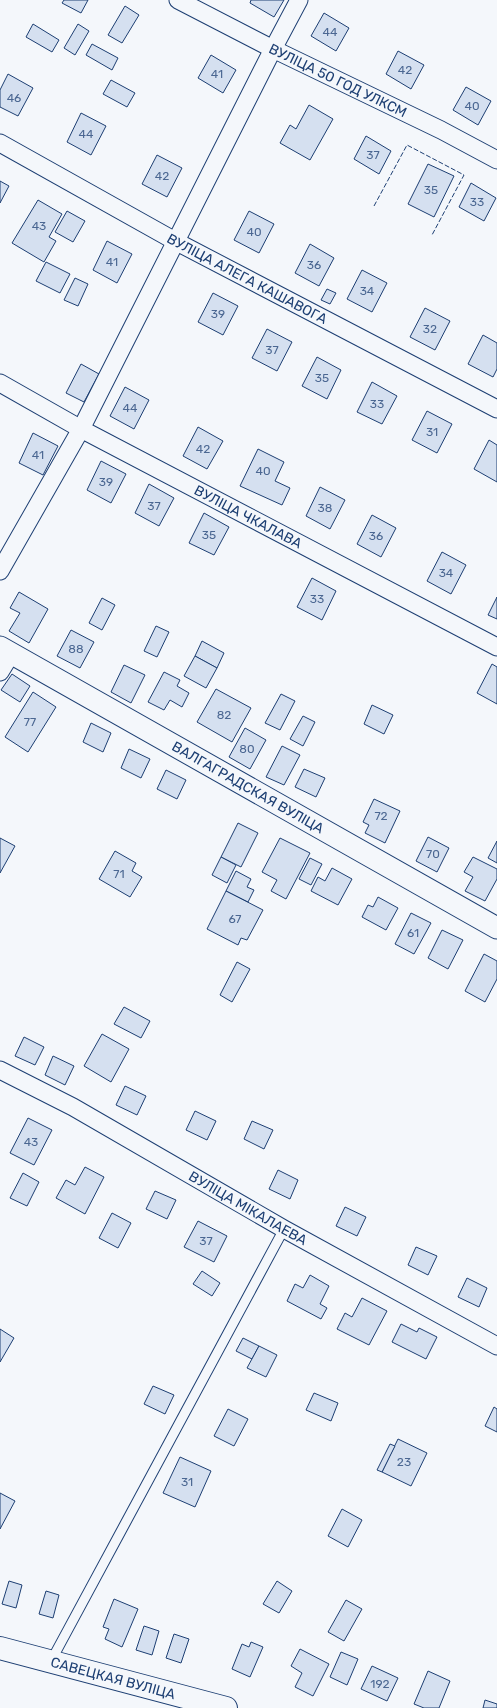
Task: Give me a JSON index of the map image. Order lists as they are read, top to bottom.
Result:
{
  "streets": {
    "main road": ["САВЕЦКАЯ ВУЛІЦА"],
    "street": [
      "ВУЛІЦА 50 ГОД УЛКСМ",
      "ВУЛІЦА АЛЕГА КАШАВОГА",
      "ВУЛІЦА ЧКАЛАВА",
      "ВАЛГАГРАДСКАЯ ВУЛІЦА",
      "ВУЛІЦА МІКАЛАЕВА"
    ]
  },
  "house_numbers": [
    "44",
    "42",
    "41",
    "46",
    "40",
    "44",
    "37",
    "42",
    "35",
    "33",
    "43",
    "40",
    "41",
    "36",
    "34",
    "39",
    "32",
    "37",
    "35",
    "33",
    "44",
    "31",
    "42",
    "41",
    "40",
    "39",
    "37",
    "38",
    "35",
    "36",
    "34",
    "33",
    "88",
    "82",
    "77",
    "80",
    "72",
    "70",
    "71",
    "67",
    "61",
    "43",
    "37",
    "23",
    "31",
    "192"
  ]
}
